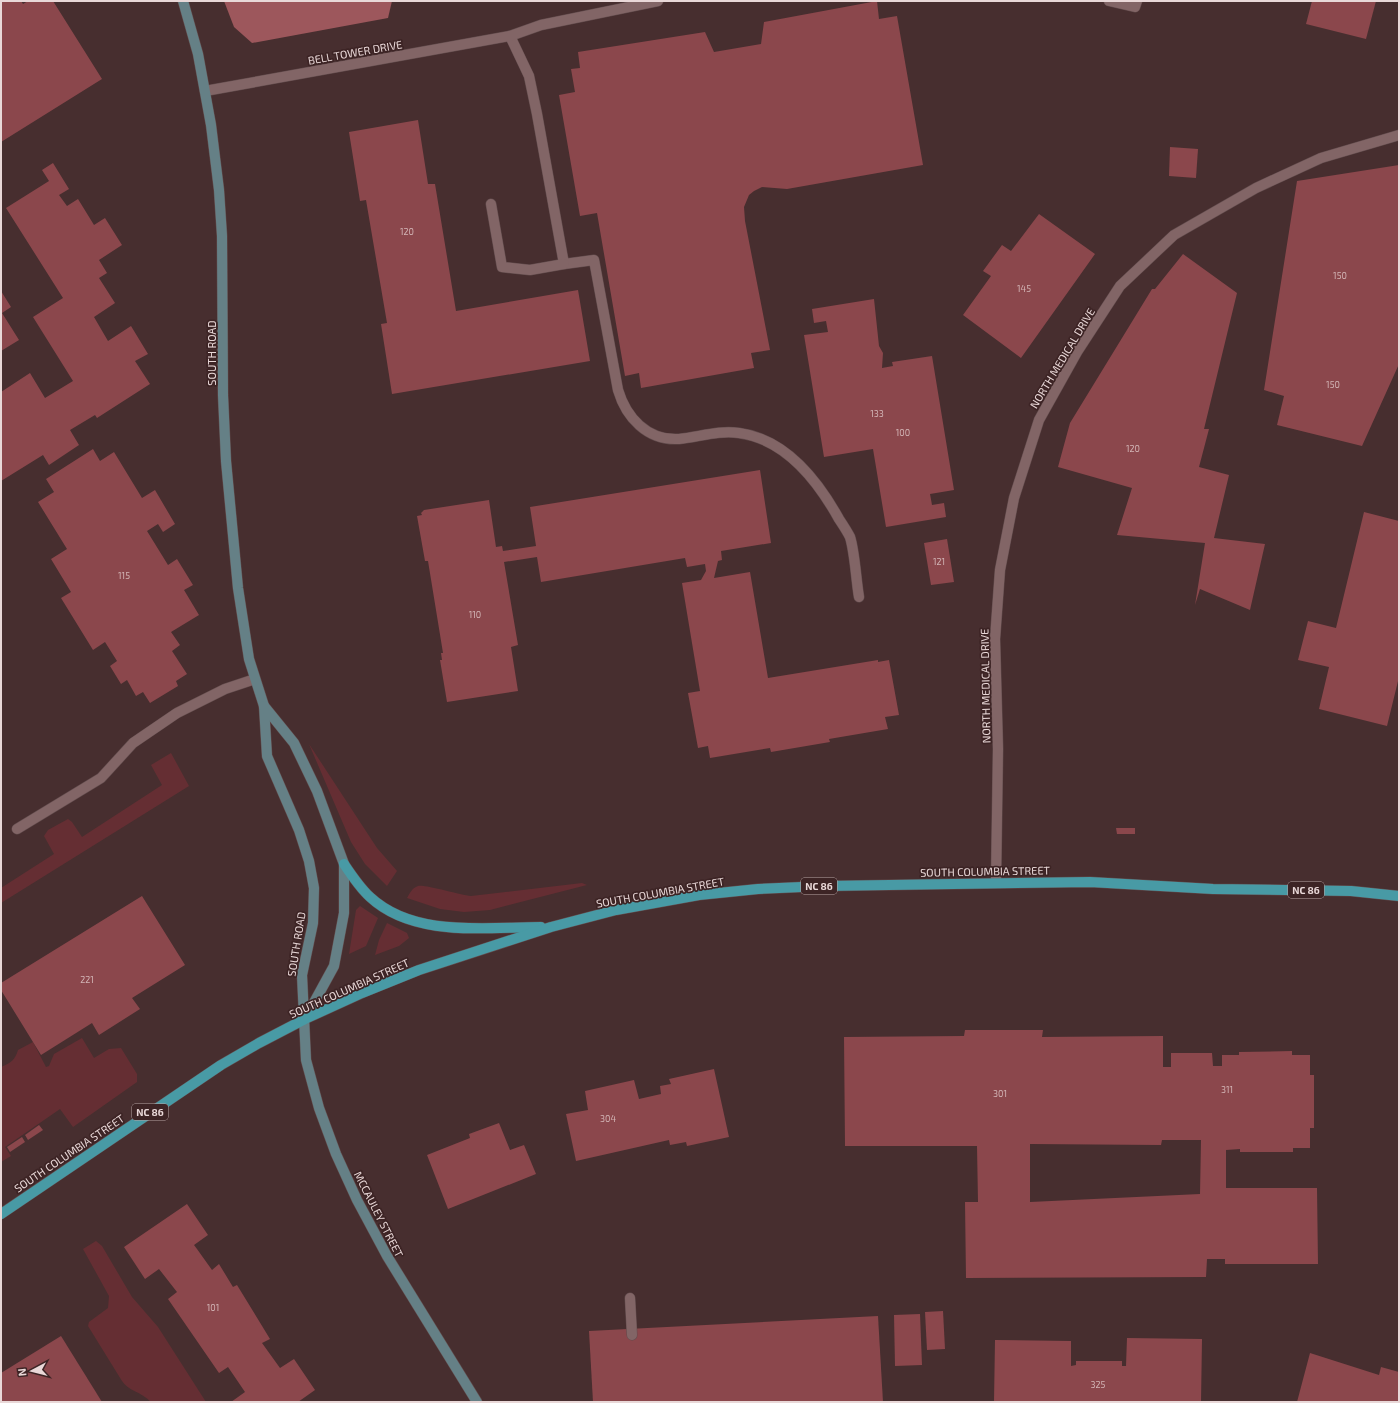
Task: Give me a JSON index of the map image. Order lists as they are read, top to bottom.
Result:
{
  "streets": {
    "main road": [
      "SOUTH ROAD",
      "SOUTH COLUMBIA STREET",
      "NC 86",
      "MCCAULEY STREET"
    ],
    "street": ["BELL TOWER DRIVE", "NORTH MEDICAL DRIVE"]
  },
  "crossings": [
    ["BELL TOWER DRIVE", "SOUTH ROAD"],
    ["SOUTH ROAD", "SOUTH COLUMBIA STREET"],
    ["SOUTH ROAD", "MCCAULEY STREET"],
    ["NORTH MEDICAL DRIVE", "SOUTH COLUMBIA STREET"],
    ["SOUTH COLUMBIA STREET", "MCCAULEY STREET"]
  ],
  "house_numbers": [
    "120",
    "150",
    "145",
    "150",
    "133",
    "100",
    "120",
    "121",
    "115",
    "110",
    "221",
    "311",
    "301",
    "304",
    "101",
    "325"
  ],
  "north": "left"
}
